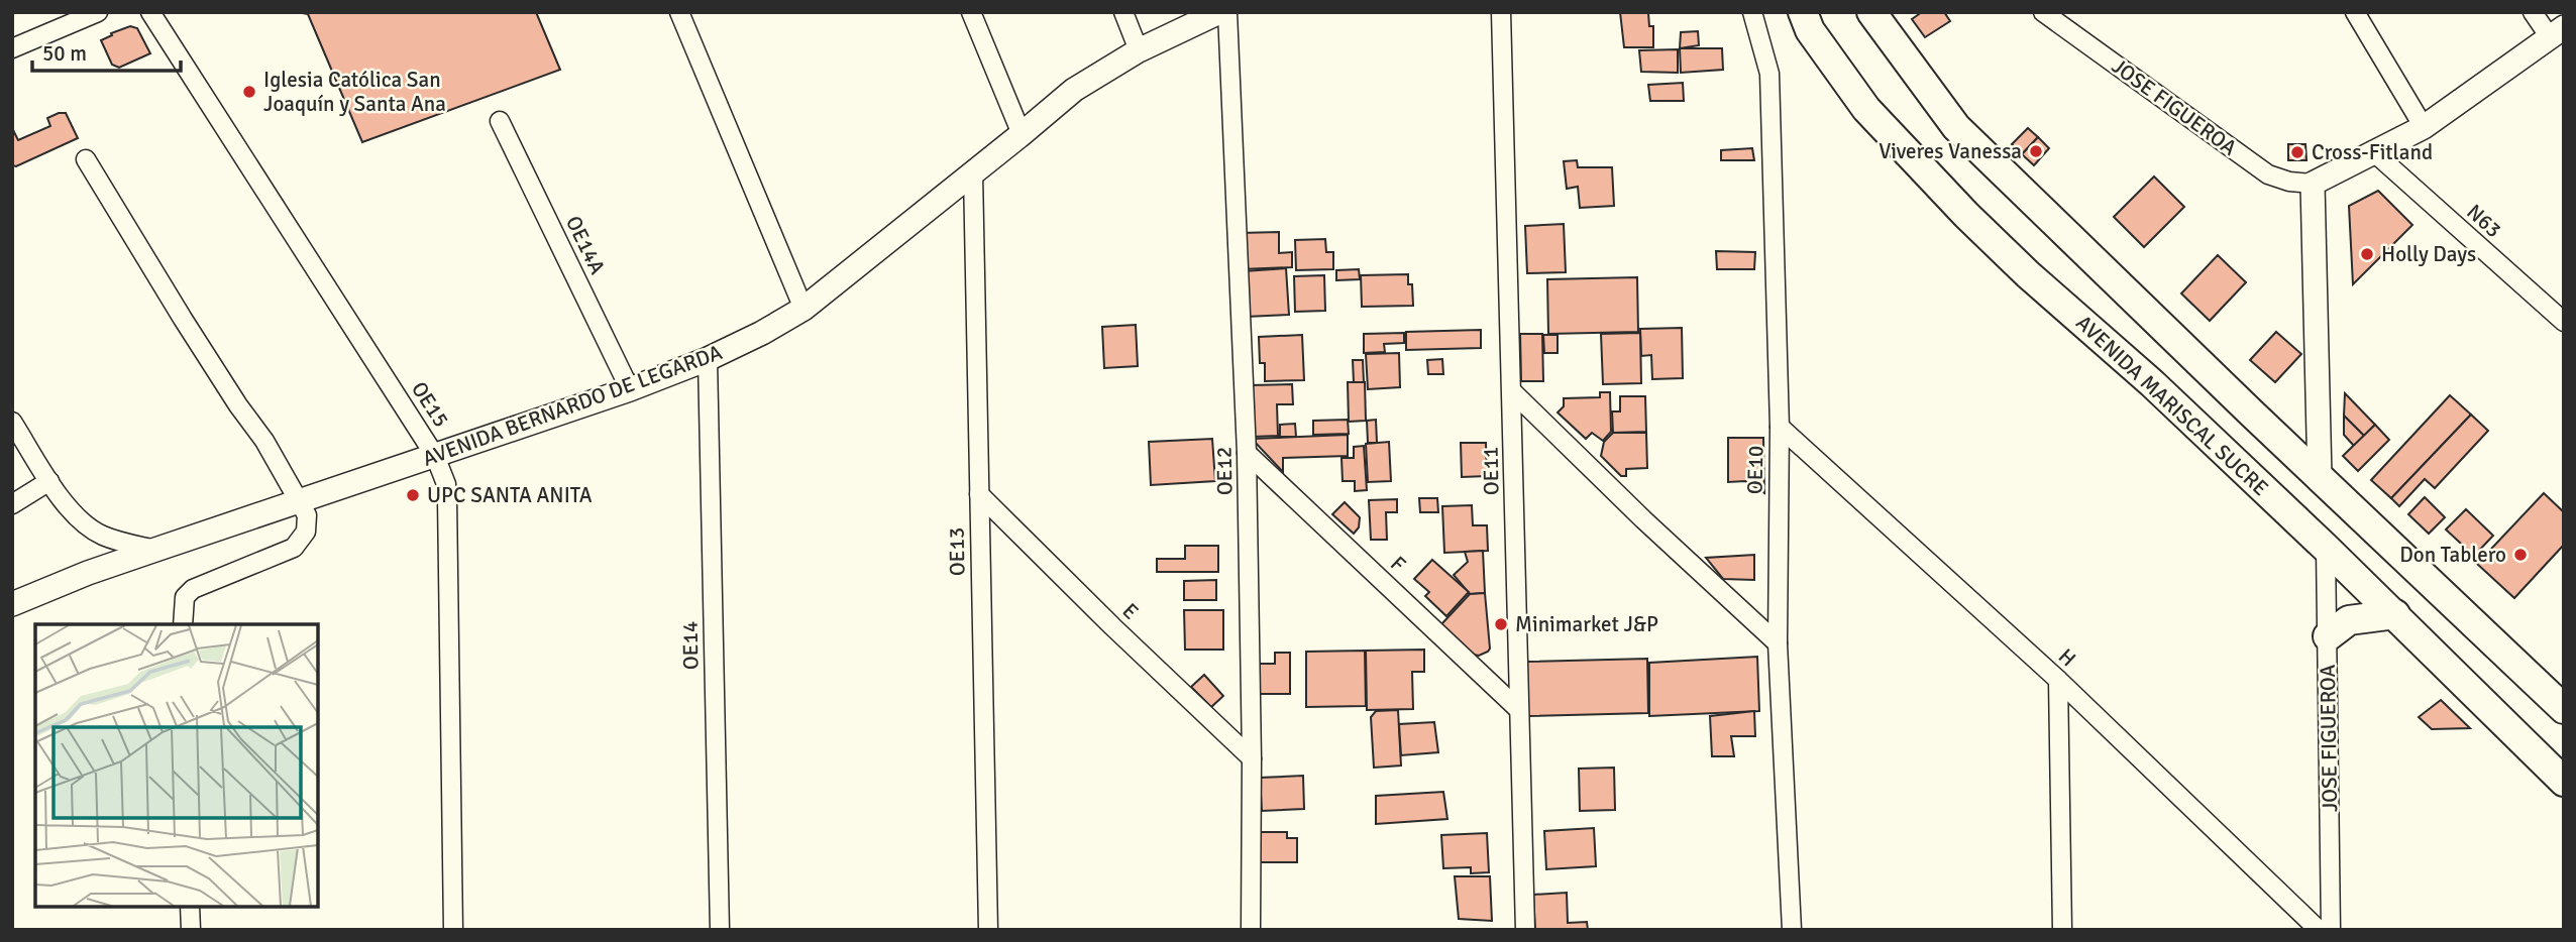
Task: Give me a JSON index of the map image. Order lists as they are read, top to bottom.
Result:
{
  "streets": {
    "main road": ["AVENIDA MARISCAL SUCRE"],
    "street": [
      "JOSE FIGUEROA",
      "N63",
      "OE14A",
      "OE15",
      "AVENIDA BERNARDO DE LEGARDA",
      "OE10",
      "OE12",
      "OE11",
      "OE13",
      "F",
      "E",
      "OE14",
      "H"
    ]
  },
  "crossings": [
    ["JOSE FIGUEROA", "AVENIDA MARISCAL SUCRE"],
    ["OE14A", "AVENIDA BERNARDO DE LEGARDA"],
    ["OE15", "AVENIDA BERNARDO DE LEGARDA"],
    ["AVENIDA BERNARDO DE LEGARDA", "OE13"],
    ["AVENIDA BERNARDO DE LEGARDA", "OE14"],
    ["OE10", "H"],
    ["OE12", "F"],
    ["OE12", "E"],
    ["OE11", "F"],
    ["OE13", "E"]
  ],
  "places": [
    "Iglesia Católica San Joaquín y Santa Ana",
    "Viveres Vanessa",
    "Cross-Fitland",
    "Holly Days",
    "UPC SANTA ANITA",
    "Don Tablero",
    "Minimarket J&P"
  ],
  "scale_bar": "50 m"
}
